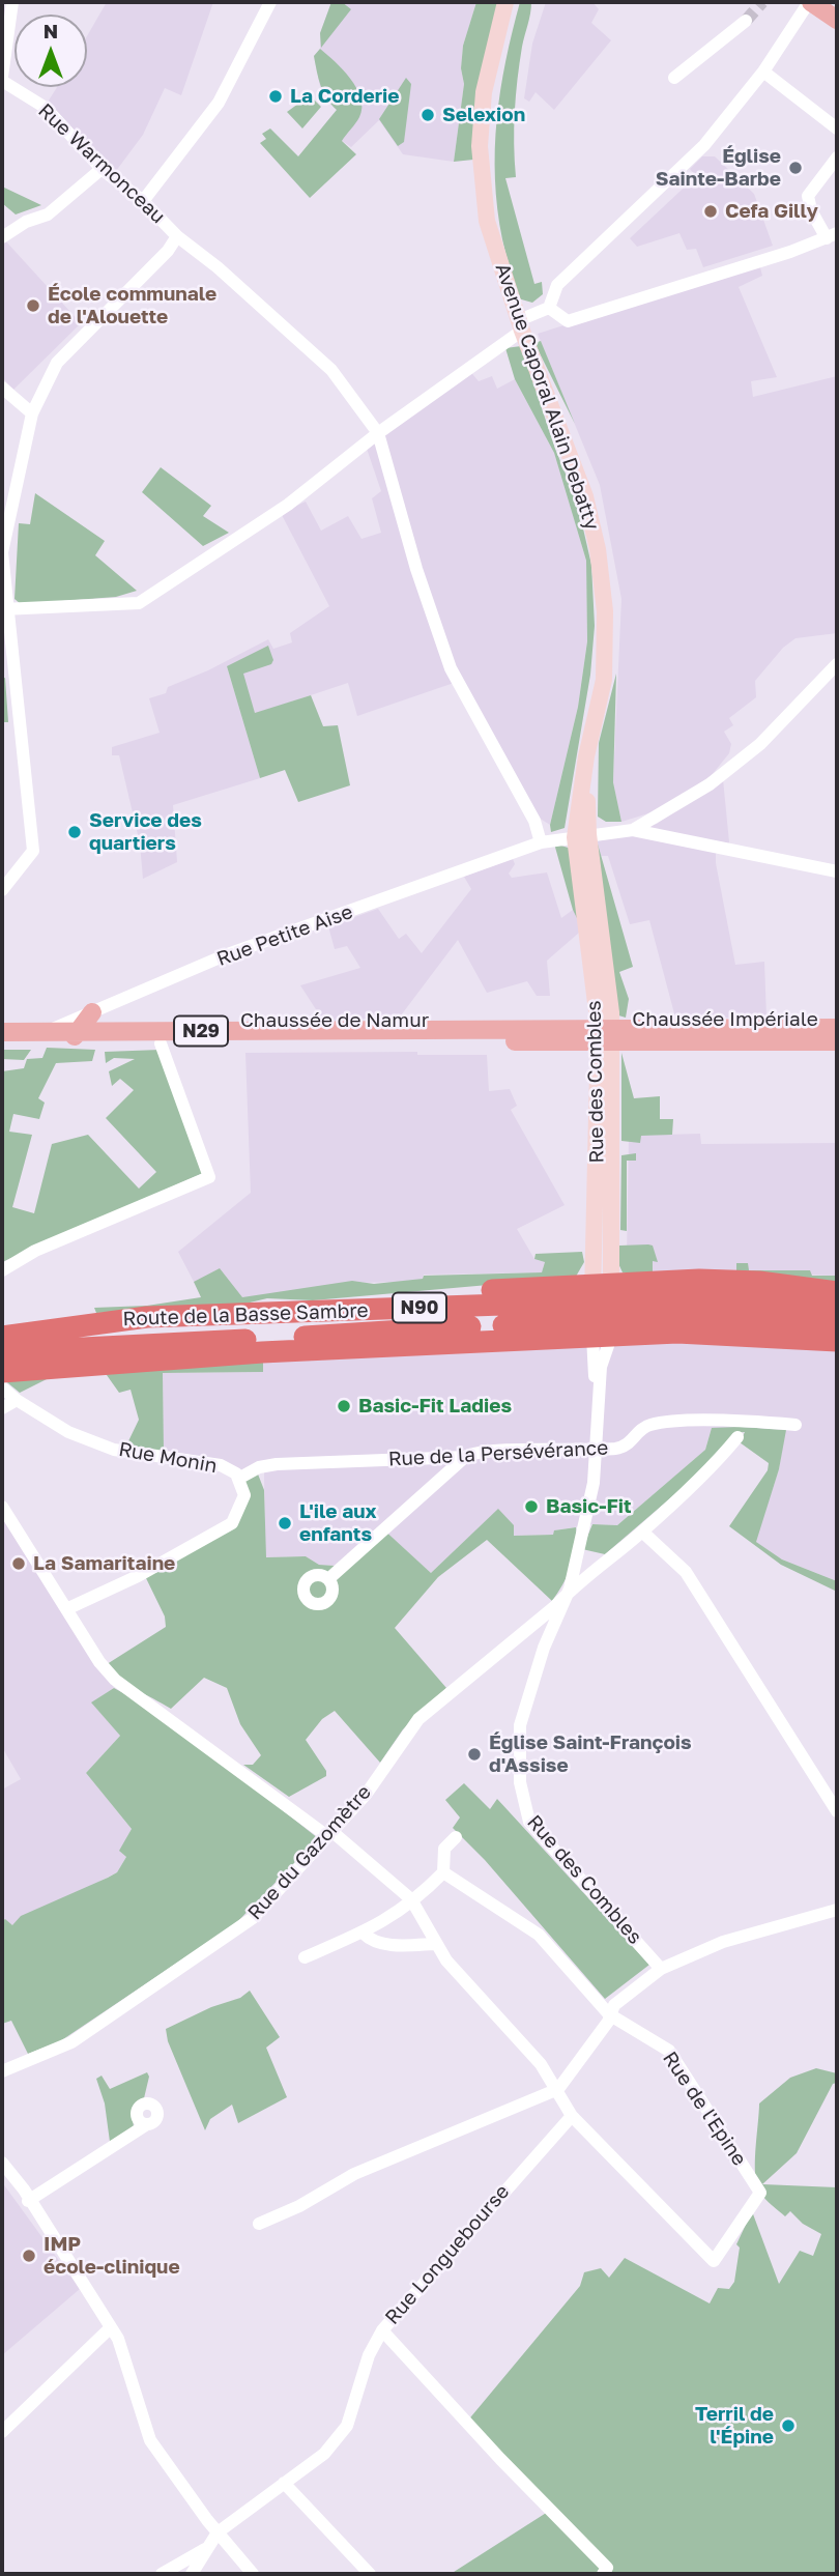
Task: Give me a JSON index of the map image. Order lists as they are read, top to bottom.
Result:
{
  "streets": {
    "highway": ["N90", "Route de la Basse Sambre"],
    "main road": [
      "Avenue Caporal Alain Debatty",
      "Chaussée Impériale",
      "Chaussée de Namur",
      "N29",
      "Rue des Combles"
    ],
    "street": [
      "Rue Warmonceau",
      "Rue Petite Aise",
      "Rue de la Persévérance",
      "Rue Monin",
      "Rue du Gazomètre",
      "Rue de l'Epine",
      "Rue Longuebourse"
    ]
  },
  "crossings": [
    ["Avenue Caporal Alain Debatty", "Rue Petite Aise"],
    ["Avenue Caporal Alain Debatty", "Rue des Combles"],
    ["Rue Petite Aise", "Chaussée de Namur"],
    ["Rue Petite Aise", "Rue des Combles"],
    ["Chaussée Impériale", "Chaussée de Namur"],
    ["Chaussée Impériale", "Rue des Combles"],
    ["Chaussée de Namur", "N29"],
    ["Chaussée de Namur", "Rue des Combles"],
    ["Rue des Combles", "Rue de la Persévérance"],
    ["Rue des Combles", "Rue du Gazomètre"],
    ["Rue de la Persévérance", "Rue Monin"],
    ["Rue de l'Epine", "Rue Longuebourse"]
  ],
  "places": [
    "La Corderie",
    "Selexion",
    "Église Sainte-Barbe",
    "Cefa Gilly",
    "École communale de l'Alouette",
    "Service des quartiers",
    "Basic-Fit Ladies",
    "Basic-Fit",
    "L'ile aux enfants",
    "La Samaritaine",
    "Église Saint-François d'Assise",
    "IMP école-clinique",
    "Terril de l'Épine"
  ],
  "north": "top"
}
